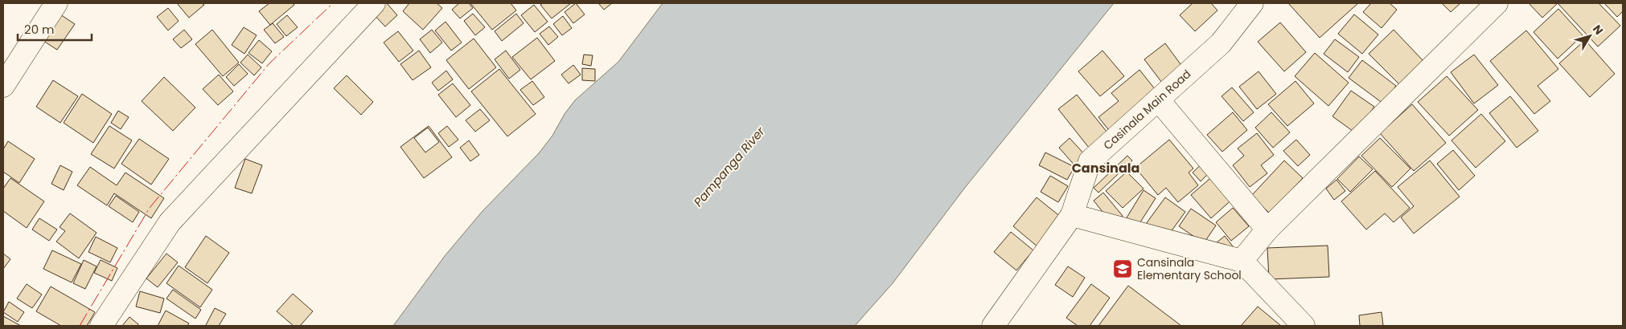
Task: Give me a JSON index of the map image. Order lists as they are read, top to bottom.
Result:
{
  "streets": {
    "street": ["Casinala Main Road"]
  },
  "districts": ["Cansinala"],
  "water": ["Pampanga River"],
  "places": {
    "school or university": ["Cansinala Elementary School"]
  },
  "scale_bar": "20 m",
  "north": "top right"
}
